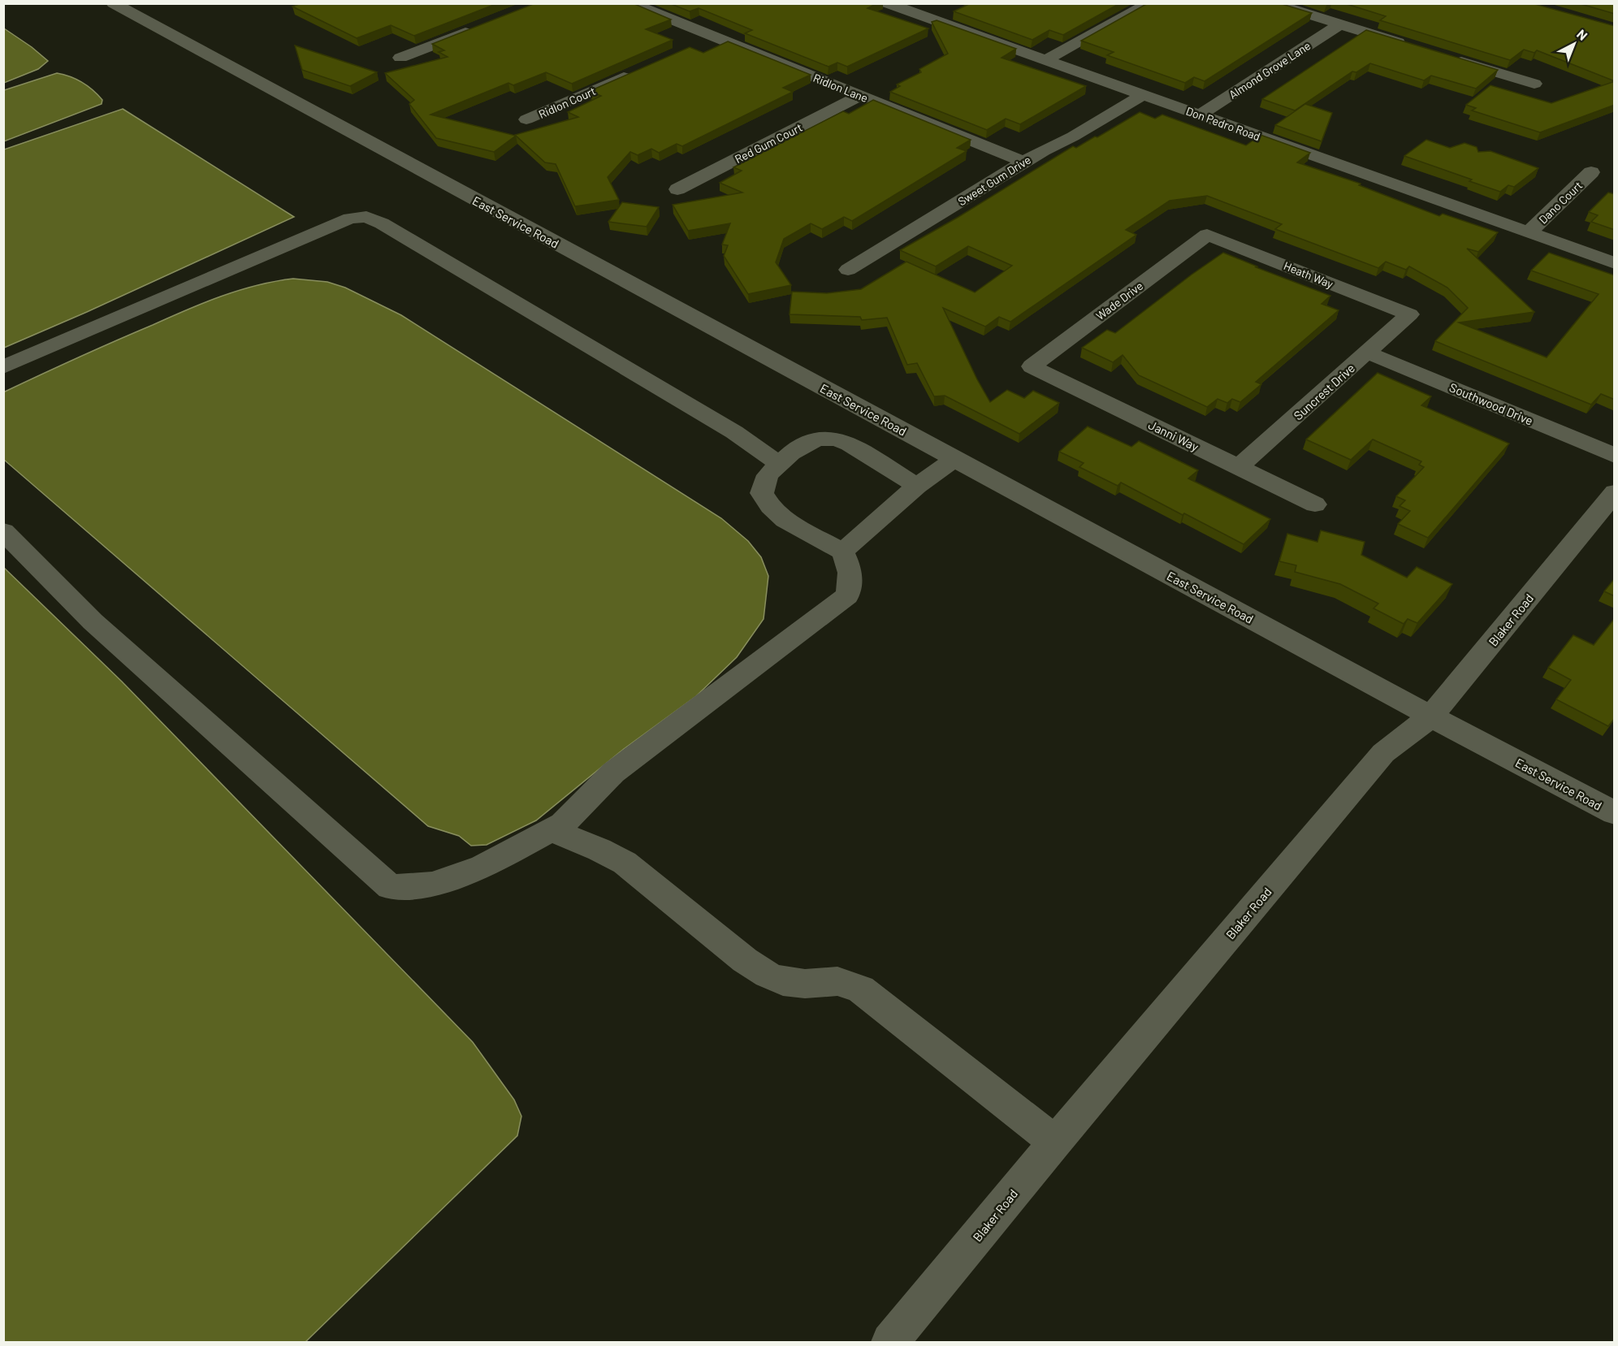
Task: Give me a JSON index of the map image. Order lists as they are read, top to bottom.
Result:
{
  "streets": {
    "street": [
      "Almond Grove Lane",
      "Ridlon Lane",
      "Ridlon Court",
      "Don Pedro Road",
      "Red Gum Court",
      "Sweet Gum Drive",
      "Dano Court",
      "East Service Road",
      "Heath Way",
      "Wade Drive",
      "Suncrest Drive",
      "Southwood Drive",
      "Janni Way",
      "Blaker Road"
    ]
  },
  "crossings": [
    ["Almond Grove Lane", "Don Pedro Road"],
    ["Ridlon Lane", "Red Gum Court"],
    ["Ridlon Lane", "Sweet Gum Drive"],
    ["Don Pedro Road", "Sweet Gum Drive"],
    ["Don Pedro Road", "Dano Court"],
    ["East Service Road", "Blaker Road"],
    ["Heath Way", "Wade Drive"],
    ["Heath Way", "Suncrest Drive"],
    ["Wade Drive", "Janni Way"],
    ["Suncrest Drive", "Southwood Drive"],
    ["Suncrest Drive", "Janni Way"]
  ],
  "north": "top right"
}
